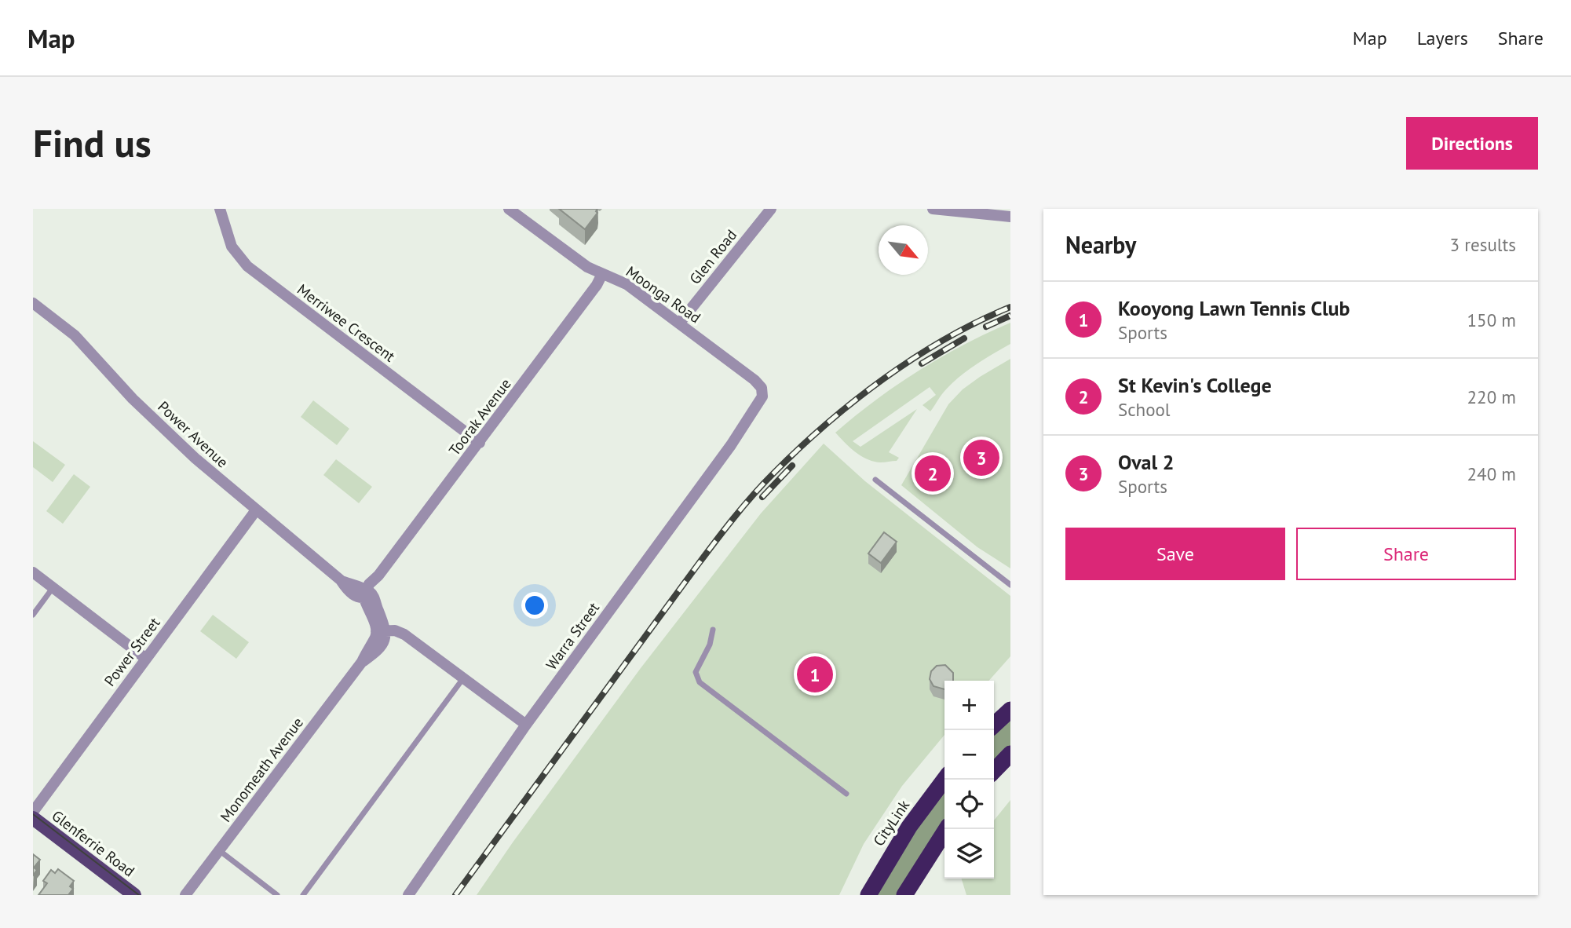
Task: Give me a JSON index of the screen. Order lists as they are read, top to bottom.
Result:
{
  "streets": {
    "highway": ["CityLink"],
    "main road": ["Glenferrie Road"],
    "street": [
      "Glen Road",
      "Moonga Road",
      "Merriwee Crescent",
      "Toorak Avenue",
      "Power Avenue",
      "Warra Street",
      "Power Street",
      "Monomeath Avenue"
    ]
  },
  "crossings": [
    ["Glen Road", "Moonga Road"],
    ["Moonga Road", "Toorak Avenue"],
    ["Moonga Road", "Warra Street"],
    ["Merriwee Crescent", "Toorak Avenue"],
    ["Toorak Avenue", "Power Avenue"],
    ["Power Avenue", "Power Street"]
  ],
  "north": "bottom right",
  "page": {
    "header": "Map",
    "nav": ["Map", "Layers", "Share"],
    "buttons": [
      "Directions",
      ["Save", "Share"]
    ],
    "title": "Find us",
    "heading": ["Nearby", "3 results"],
    "list": [
      {
        "mark": "1",
        "name": "Kooyong Lawn Tennis Club",
        "note": "Sports",
        "value": "150 m"
      },
      {
        "mark": "2",
        "name": "St Kevin's College",
        "note": "School",
        "value": "220 m"
      },
      {
        "mark": "3",
        "name": "Oval 2",
        "note": "Sports",
        "value": "240 m"
      }
    ],
    "pins": ["3", "2", "1"],
    "map_buttons": ["+", "−"]
  }
}
